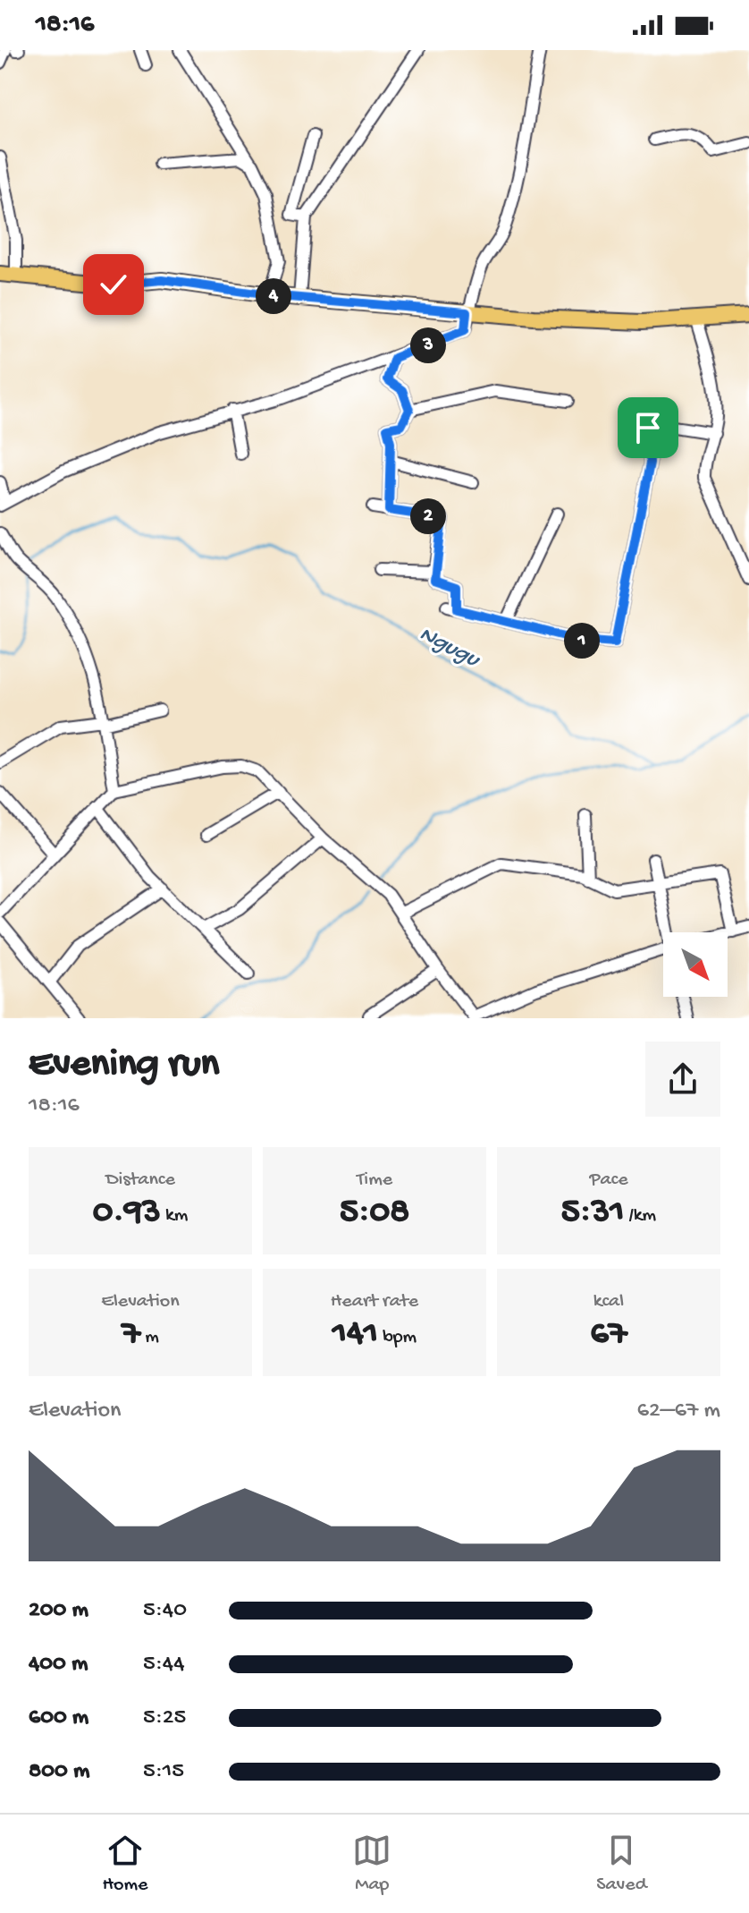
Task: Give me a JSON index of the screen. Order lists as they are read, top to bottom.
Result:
{
  "water": ["Ngugu"],
  "north": "bottom right",
  "page": {
    "status": "18:16",
    "pins": [
      "4",
      "3",
      "2",
      "1"
    ],
    "heading": ["Evening run", "18:16"],
    "stats": [
      ["Distance", "0.93 km"],
      ["Time", "5:08"],
      ["Pace", "5:31 /km"],
      ["Elevation", "7 m"],
      ["Heart rate", "141 bpm"],
      ["kcal", "67"]
    ],
    "chart": ["Elevation", "62–67 m"],
    "list": [
      {
        "name": "200 m",
        "note": "5:40"
      },
      {
        "name": "400 m",
        "note": "5:44"
      },
      {
        "name": "600 m",
        "note": "5:25"
      },
      {
        "name": "800 m",
        "note": "5:15"
      }
    ],
    "tabs": ["Home", "Map", "Saved"]
  }
}
